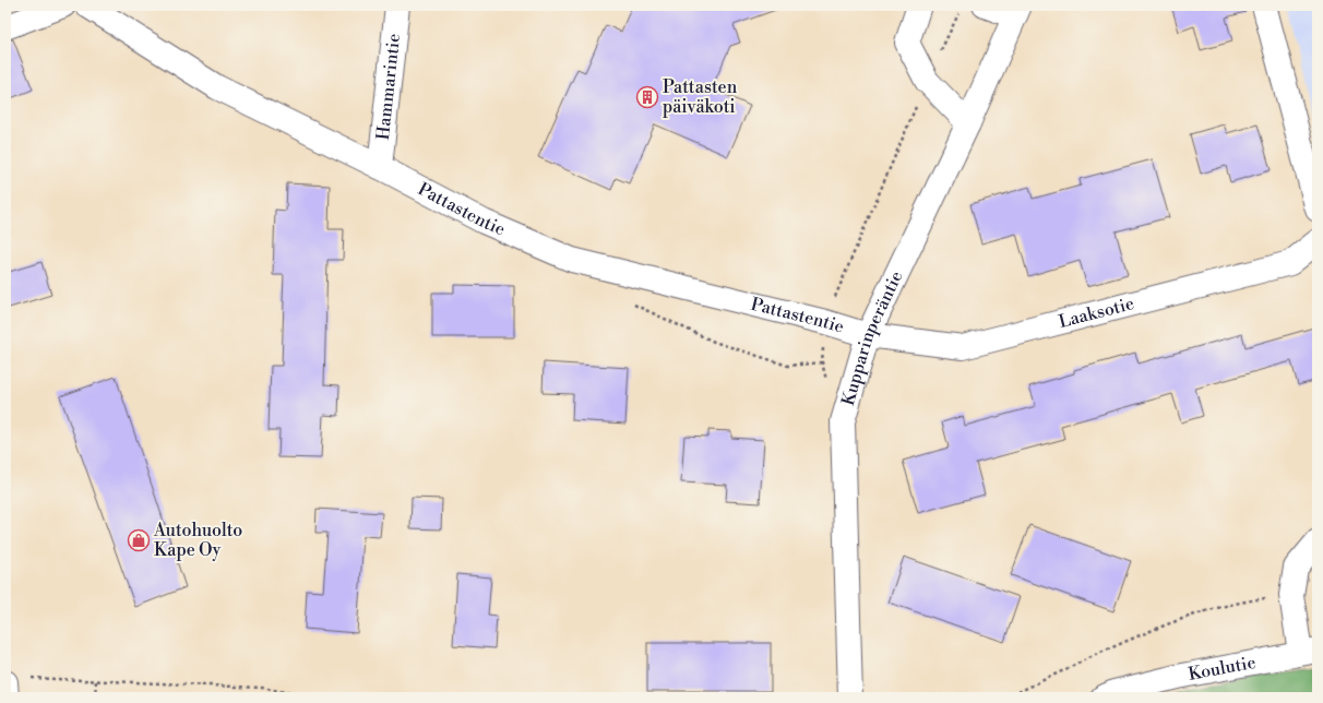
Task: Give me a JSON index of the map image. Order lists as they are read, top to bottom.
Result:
{
  "streets": {
    "street": [
      "Hammarintie",
      "Pattastentie",
      "Laaksotie",
      "Kupparinperäntie",
      "Koulutie"
    ]
  },
  "crossings": [
    ["Hammarintie", "Pattastentie"],
    ["Pattastentie", "Laaksotie"],
    ["Pattastentie", "Kupparinperäntie"],
    ["Laaksotie", "Kupparinperäntie"]
  ],
  "places": {
    "building": ["Pattasten päiväkoti"],
    "shop": ["Autohuolto Kape Oy"]
  }
}
